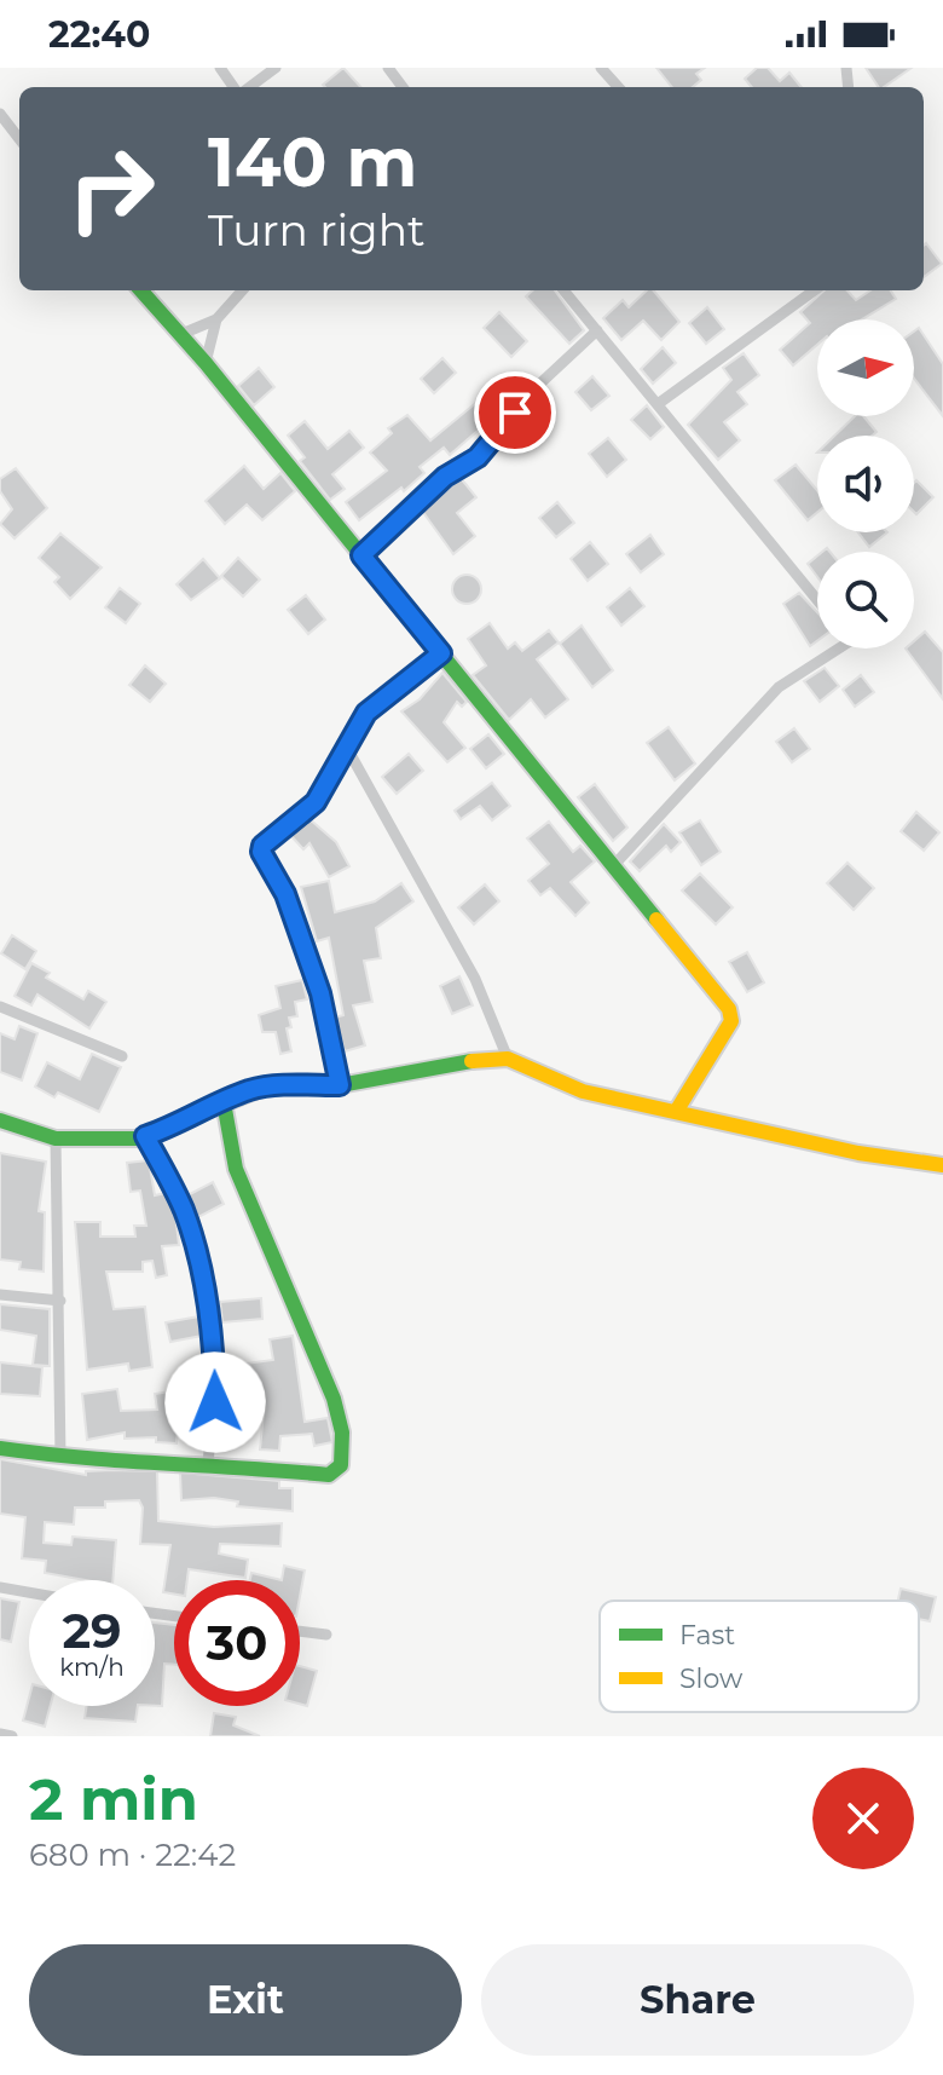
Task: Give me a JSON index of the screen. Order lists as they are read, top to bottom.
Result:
{
  "legend": ["Fast", "Slow"],
  "north": "right",
  "page": {
    "status": "22:40",
    "turn": ["140 m", "Turn right"],
    "speed": "29 km/h",
    "limit": "30",
    "heading": ["2 min", "680 m · 22:42"],
    "buttons": ["Exit", "Share"]
  }
}
